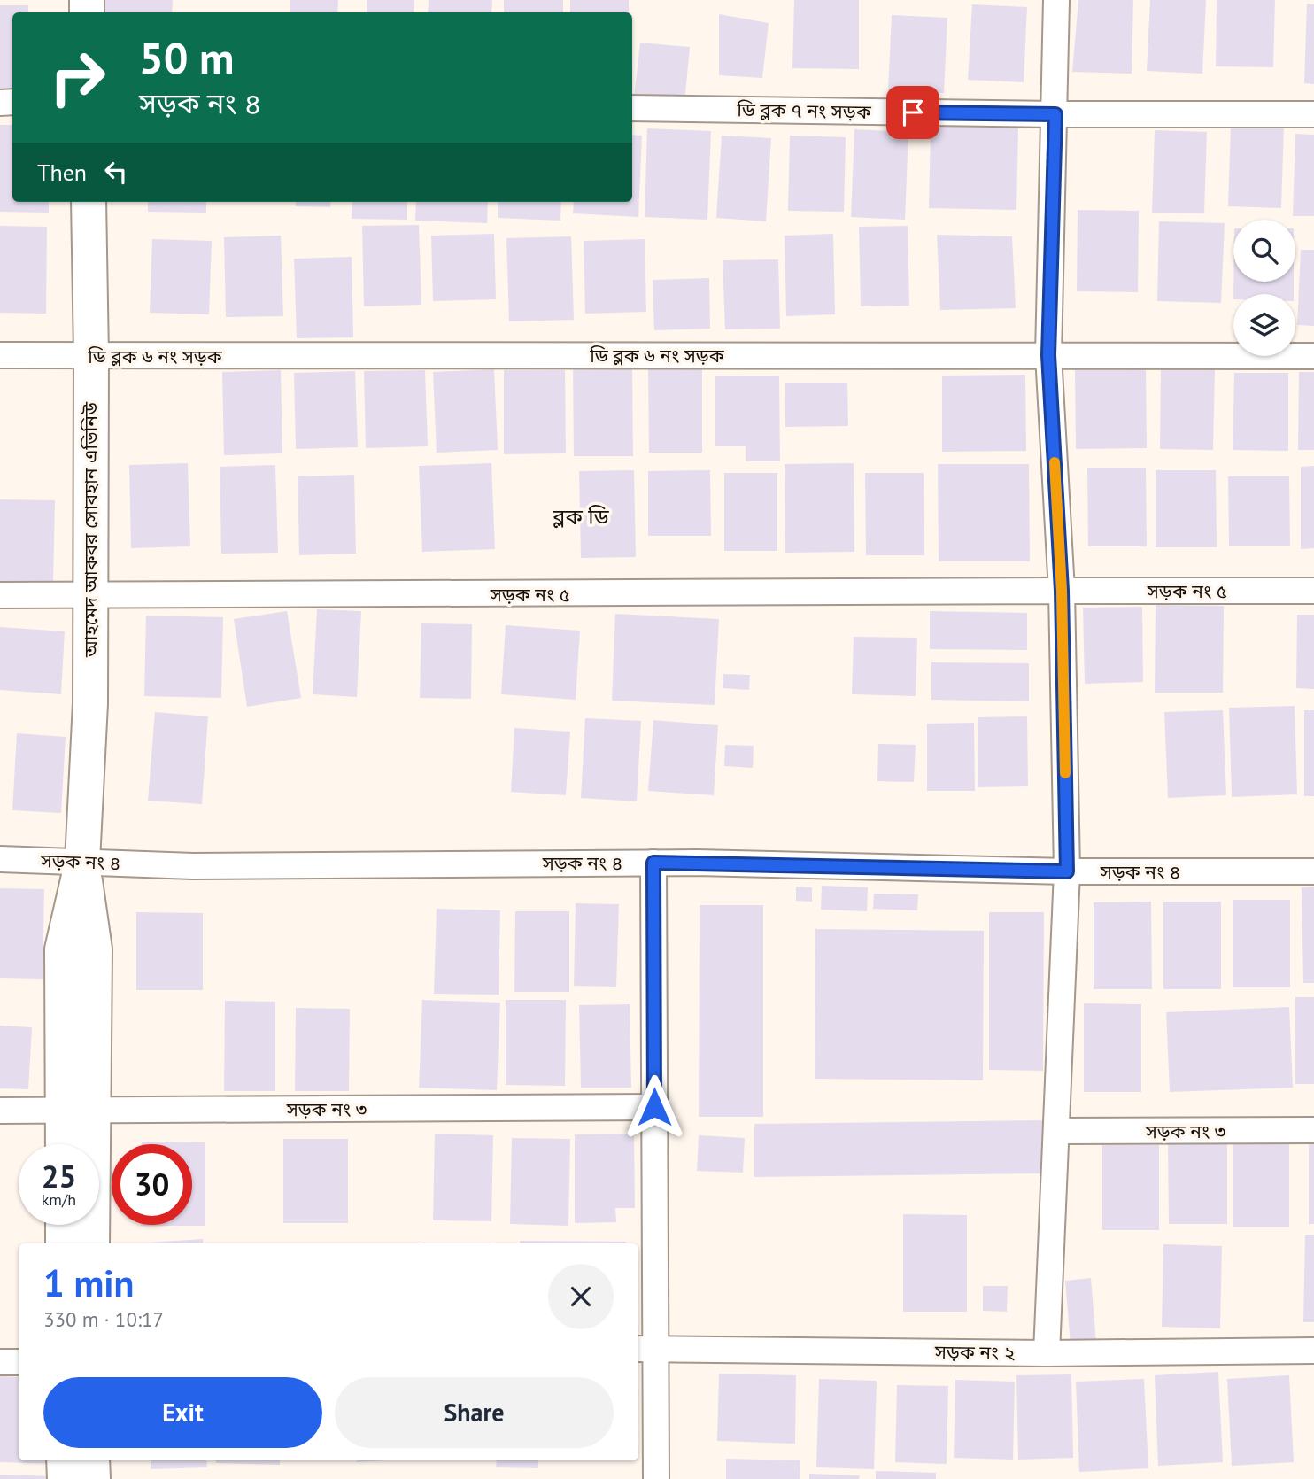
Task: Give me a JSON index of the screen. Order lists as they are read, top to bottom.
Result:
{
  "streets": {
    "street": [
      "ডি ব্লক ৭ নং সড়ক",
      "ডি ব্লক ৬ নং সড়ক",
      "আহমেদ আকবর সোবহান এভিনিউ",
      "সড়ক নং ৫",
      "সড়ক নং ৪",
      "সড়ক নং ৩",
      "সড়ক নং ২"
    ]
  },
  "crossings": [
    ["ডি ব্লক ৬ নং সড়ক", "আহমেদ আকবর সোবহান এভিনিউ"],
    ["আহমেদ আকবর সোবহান এভিনিউ", "সড়ক নং ৫"],
    ["আহমেদ আকবর সোবহান এভিনিউ", "সড়ক নং ৪"],
    ["আহমেদ আকবর সোবহান এভিনিউ", "সড়ক নং ৩"]
  ],
  "districts": ["ব্লক ডি"],
  "page": {
    "turn": ["50 m", "সড়ক নং ৪"],
    "then": "Then",
    "speed": "25 km/h",
    "limit": "30",
    "heading": ["1 min", "330 m · 10:17"],
    "buttons": ["Exit", "Share"]
  }
}
